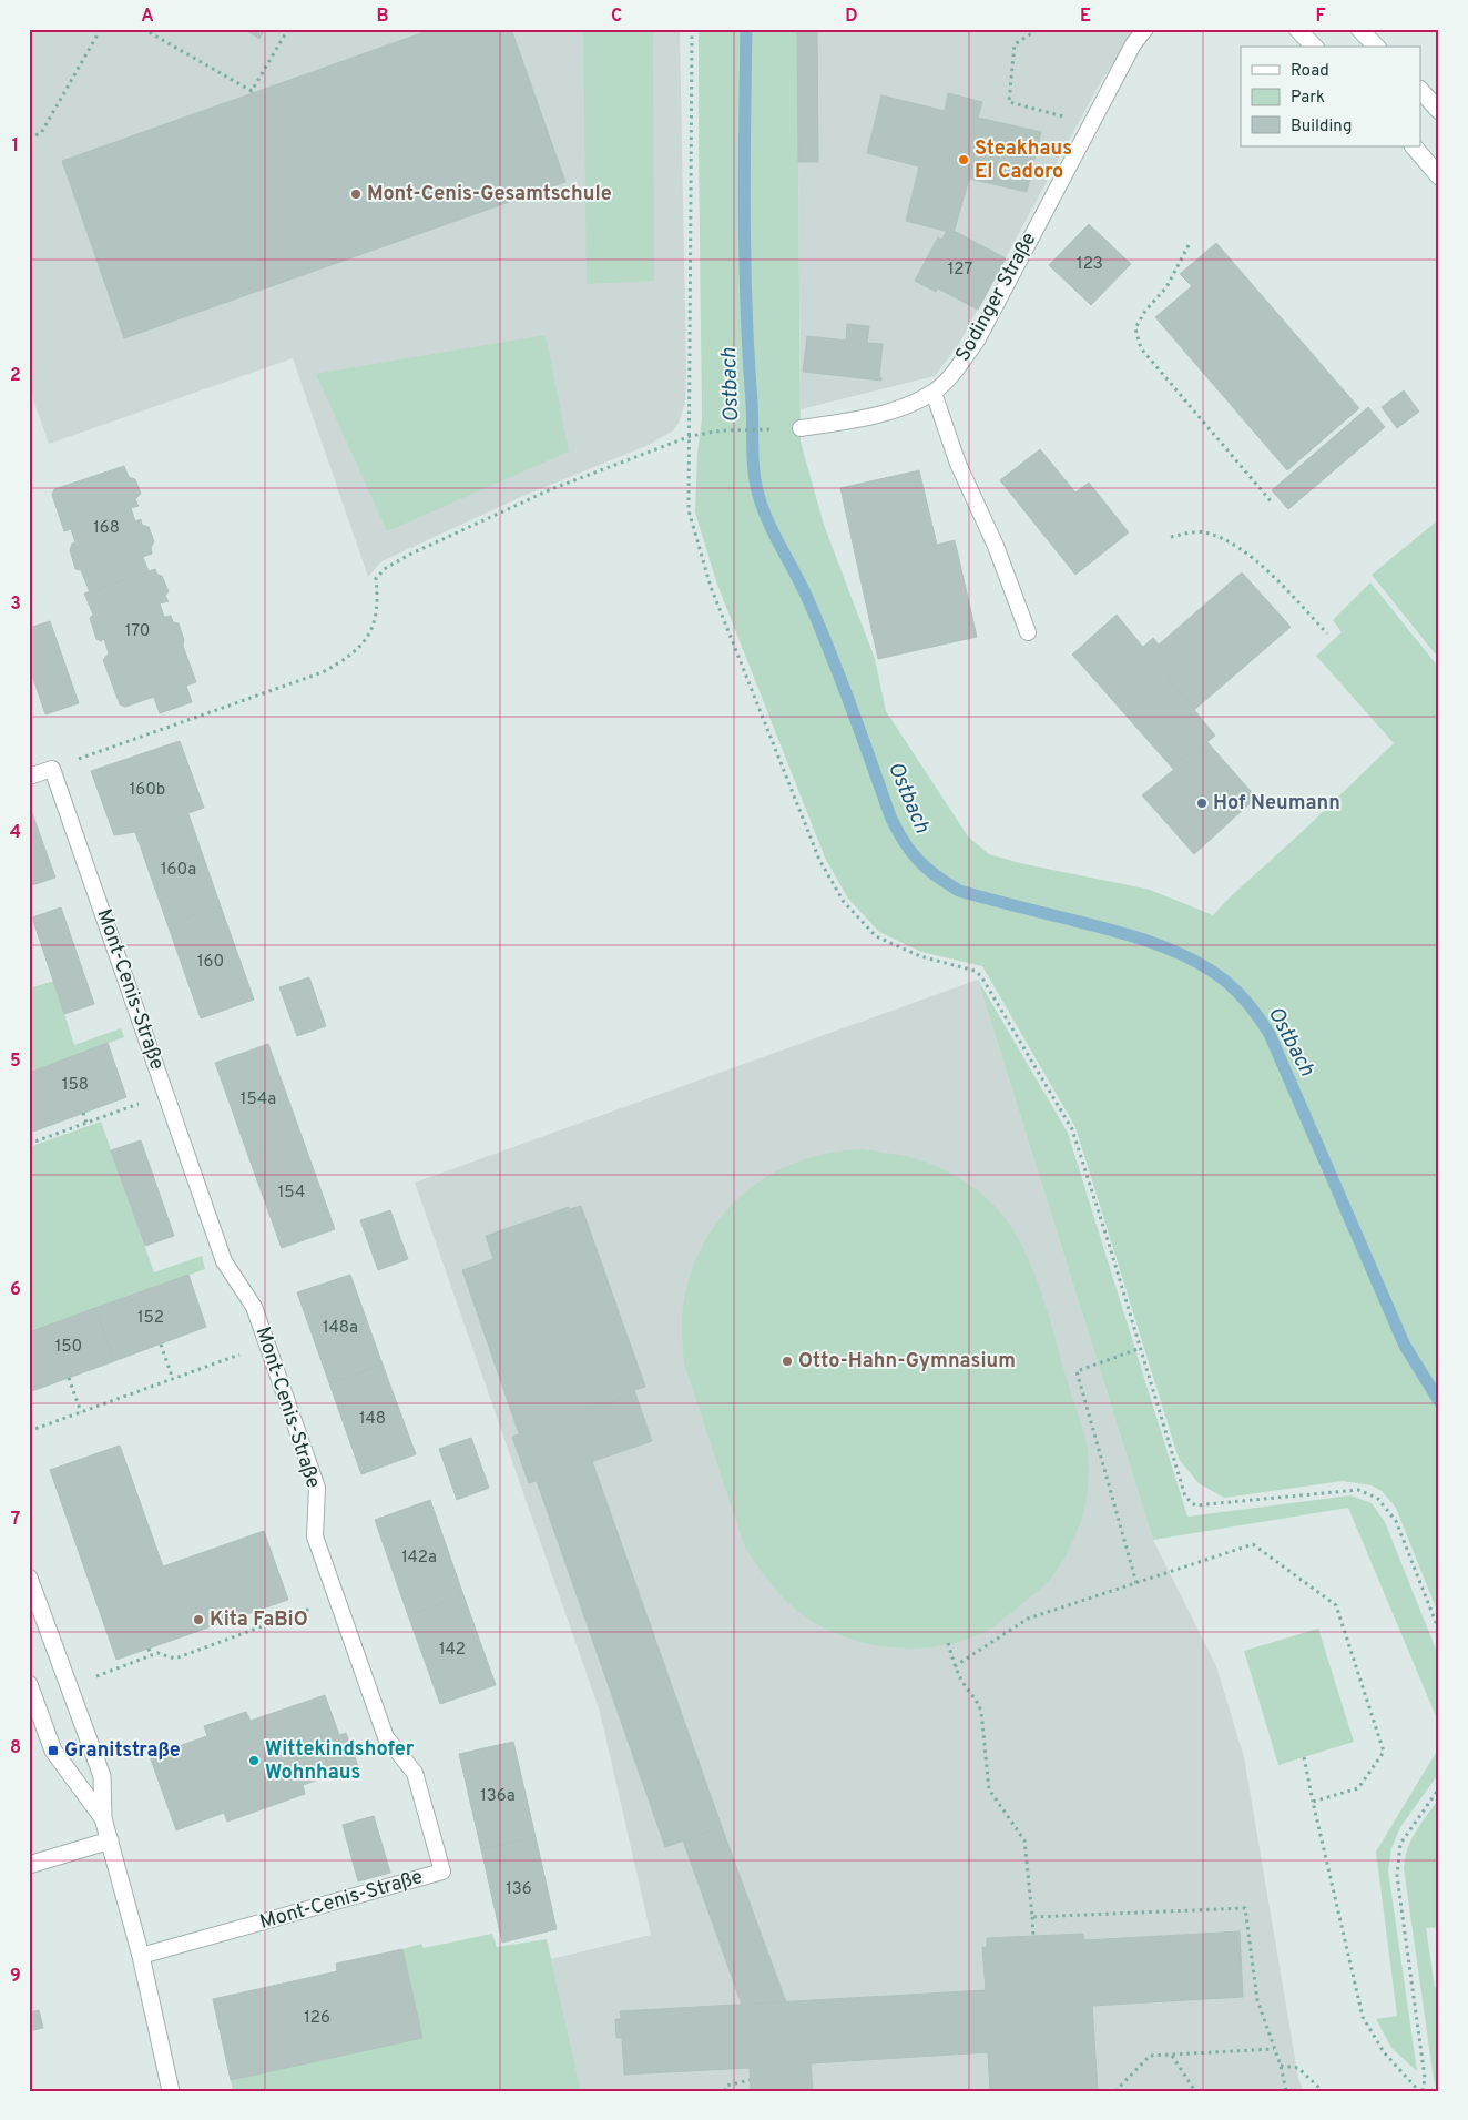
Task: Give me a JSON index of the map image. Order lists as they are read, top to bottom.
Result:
{
  "streets": {
    "lane": ["Sodinger Straße", "Mont-Cenis-Straße"]
  },
  "water": ["Ostbach"],
  "places": {
    "other": [
      "Steakhaus El Cadoro",
      "Mont-Cenis-Gesamtschule",
      "Hof Neumann",
      "Otto-Hahn-Gymnasium",
      "Kita FaBiO",
      "Wittekindshofer Wohnhaus"
    ],
    "transit": ["Granitstraße"]
  },
  "house_numbers": [
    "123",
    "127",
    "168",
    "170",
    "160b",
    "160a",
    "160",
    "158",
    "154a",
    "154",
    "152",
    "148a",
    "150",
    "148",
    "142a",
    "142",
    "136a",
    "136",
    "126"
  ],
  "legend": ["Road", "Park", "Building"],
  "grid": {
    "columns": [
      "A",
      "B",
      "C",
      "D",
      "E",
      "F"
    ],
    "rows": [
      "1",
      "2",
      "3",
      "4",
      "5",
      "6",
      "7",
      "8",
      "9"
    ]
  }
}
